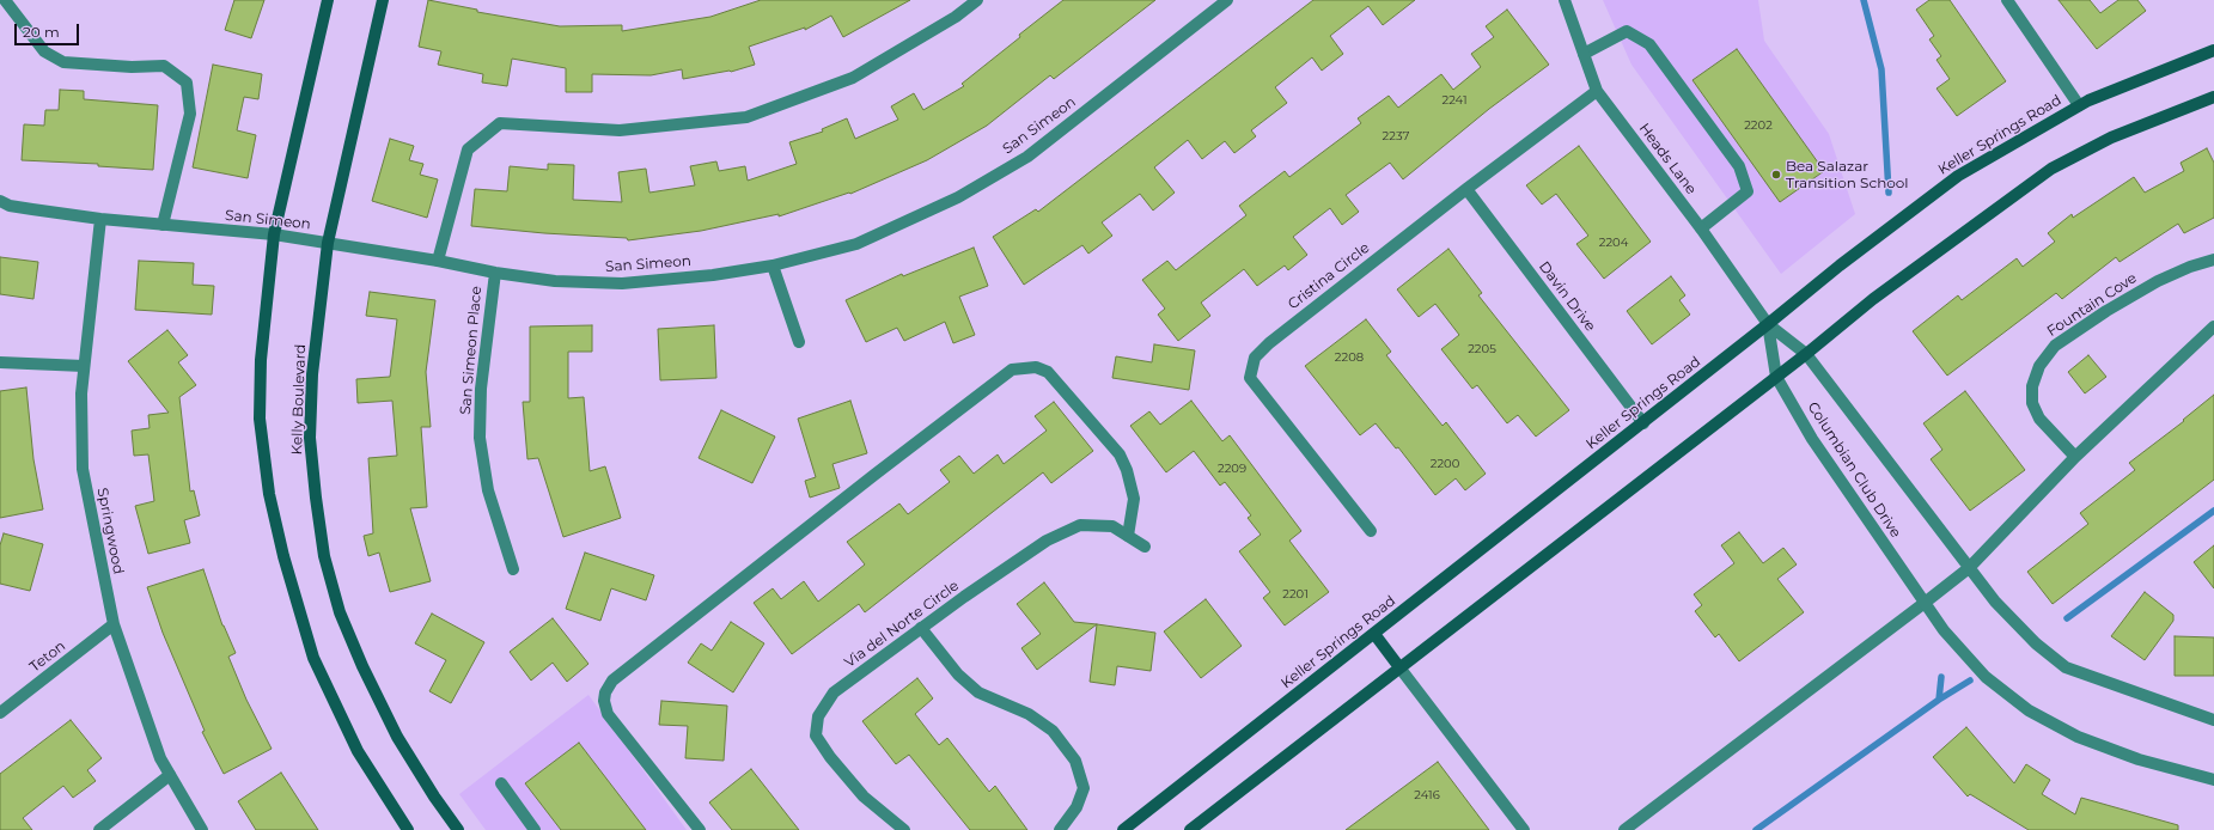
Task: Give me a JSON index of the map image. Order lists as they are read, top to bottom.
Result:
{
  "streets": {
    "main road": ["Keller Springs Road", "Kelly Boulevard"],
    "street": [
      "San Simeon",
      "Heads Lane",
      "Cristina Circle",
      "Davin Drive",
      "Fountain Cove",
      "San Simeon Place",
      "Columbian Club Drive",
      "Springwood",
      "Via del Norte Circle",
      "Teton"
    ]
  },
  "crossings": [
    ["San Simeon", "San Simeon Place"],
    ["San Simeon", "Kelly Boulevard"],
    ["San Simeon", "Springwood"],
    ["Keller Springs Road", "Heads Lane"],
    ["Keller Springs Road", "Davin Drive"],
    ["Keller Springs Road", "Columbian Club Drive"],
    ["Heads Lane", "Cristina Circle"],
    ["Heads Lane", "Columbian Club Drive"],
    ["Cristina Circle", "Davin Drive"],
    ["Springwood", "Teton"]
  ],
  "places": ["Bea Salazar Transition School"],
  "house_numbers": [
    "2241",
    "2202",
    "2237",
    "2204",
    "2205",
    "2208",
    "2200",
    "2209",
    "2201",
    "2416"
  ],
  "scale_bar": "20 m"
}
